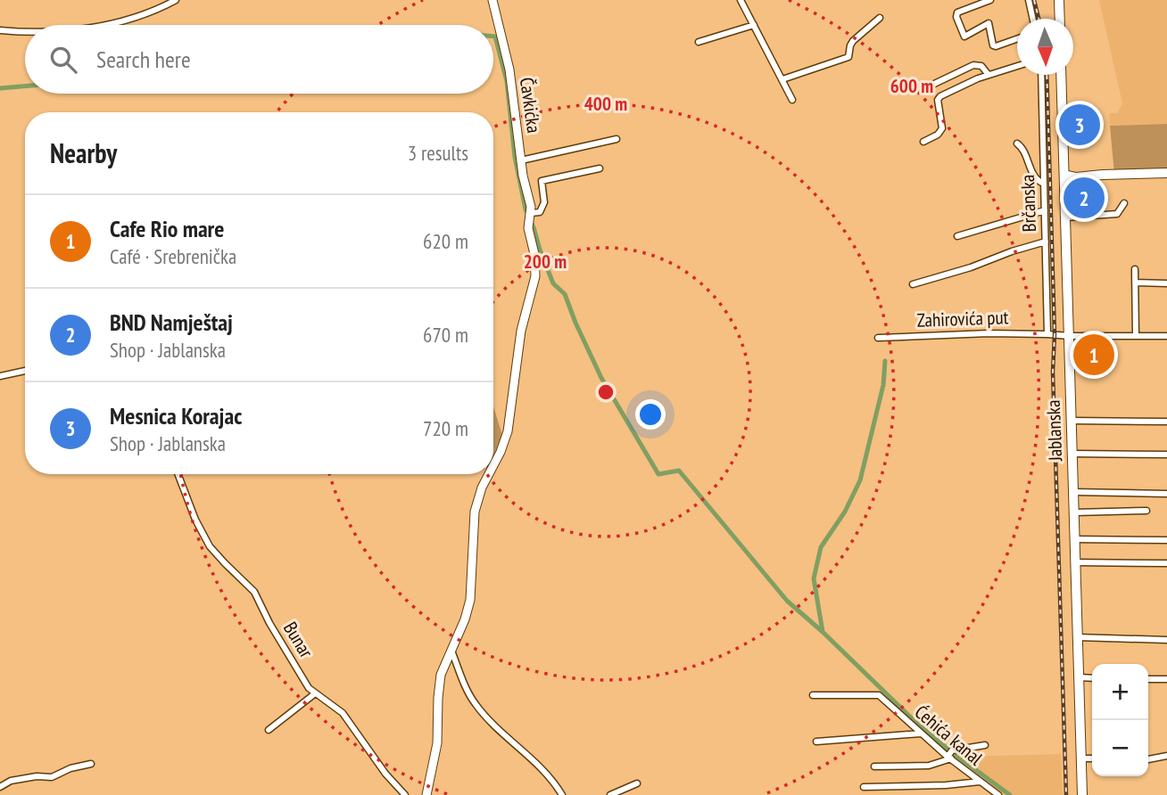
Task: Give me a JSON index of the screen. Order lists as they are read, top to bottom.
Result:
{
  "streets": {
    "main road": ["Jablanska"],
    "street": [
      "Čavkićka",
      "Brčanska",
      "Zahirovića put",
      "Bunar",
      "Ćehića kanal"
    ]
  },
  "crossings": [
    ["Brčanska", "Zahirovića put"],
    ["Zahirovića put", "Jablanska"]
  ],
  "north": "bottom",
  "page": {
    "search": "Search here",
    "pins": ["3", "2", "1"],
    "heading": ["Nearby", "3 results"],
    "list": [
      {
        "mark": "1",
        "name": "Cafe Rio mare",
        "note": "Café · Srebrenička",
        "value": "620 m"
      },
      {
        "mark": "2",
        "name": "BND Namještaj",
        "note": "Shop · Jablanska",
        "value": "670 m"
      },
      {
        "mark": "3",
        "name": "Mesnica Korajac",
        "note": "Shop · Jablanska",
        "value": "720 m"
      }
    ],
    "map_buttons": ["+", "−"]
  },
  "rings": ["600 m", "400 m", "200 m"]
}
